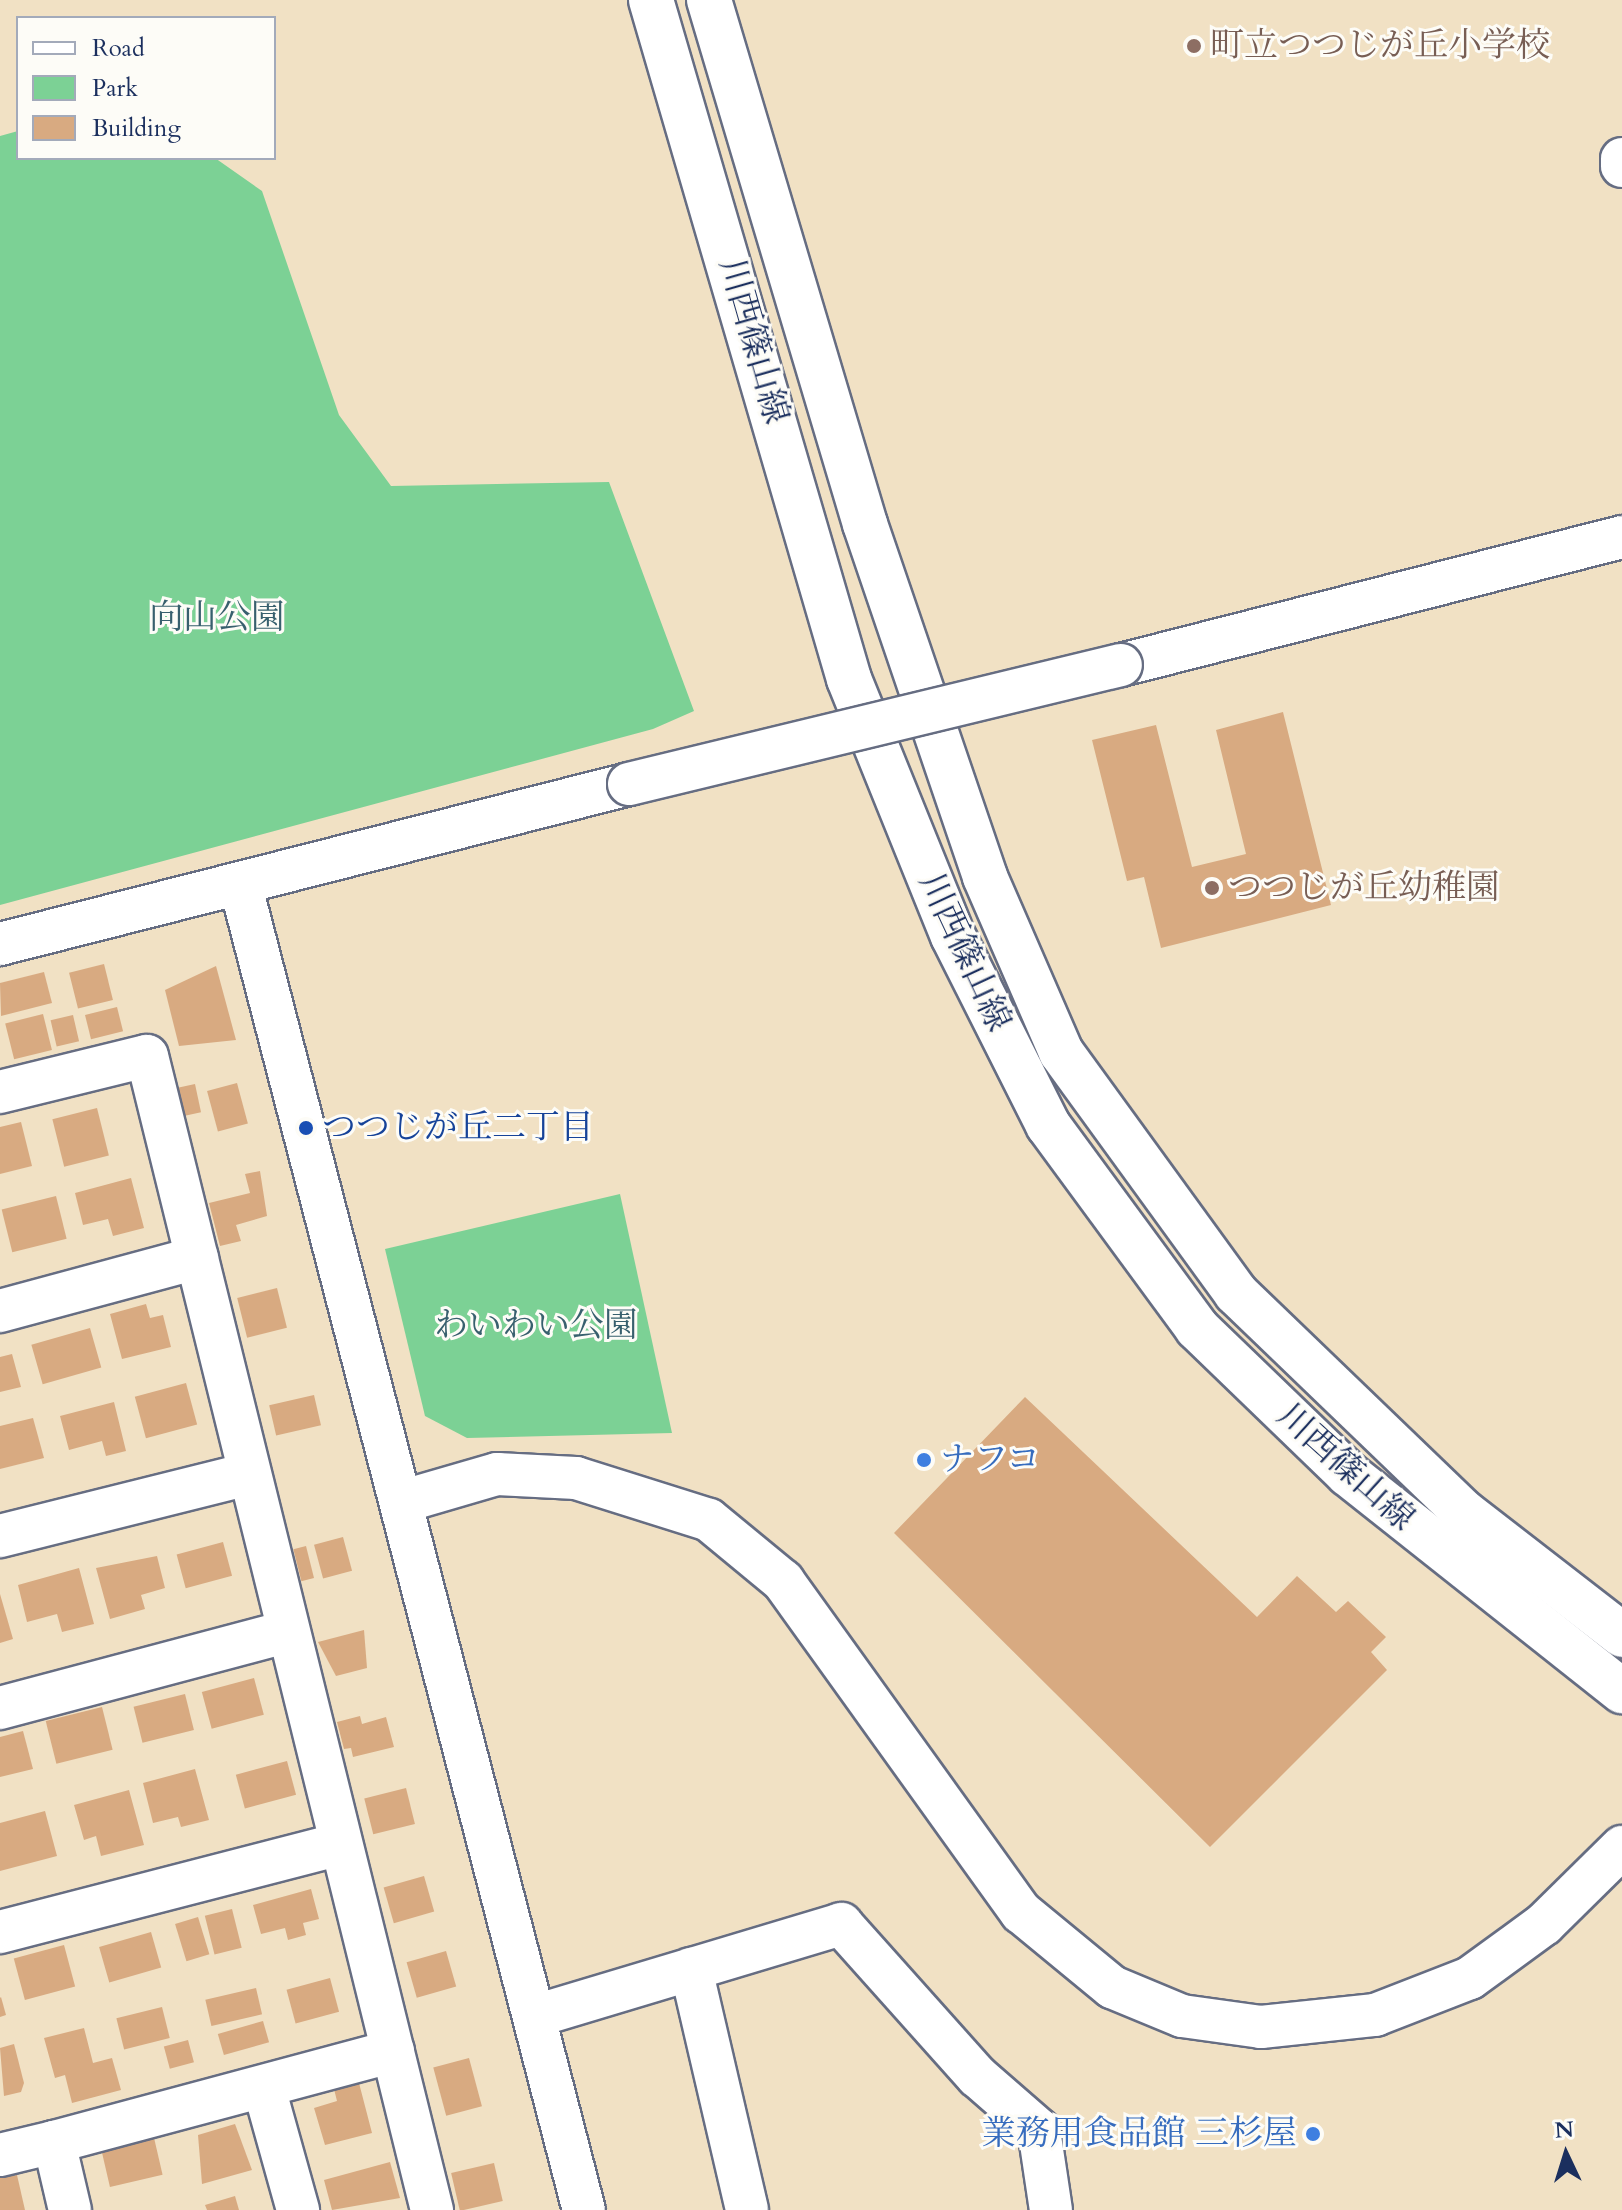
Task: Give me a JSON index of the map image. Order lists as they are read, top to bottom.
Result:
{
  "streets": {
    "main road": ["川西篠山線"]
  },
  "parks": ["向山公園", "わいわい公園"],
  "places": [
    "町立つつじが丘小学校",
    "つつじが丘幼稚園",
    "つつじが丘二丁目",
    "ナフコ",
    "業務用食品館 三杉屋"
  ],
  "legend": ["Road", "Park", "Building"],
  "north": "top"
}
